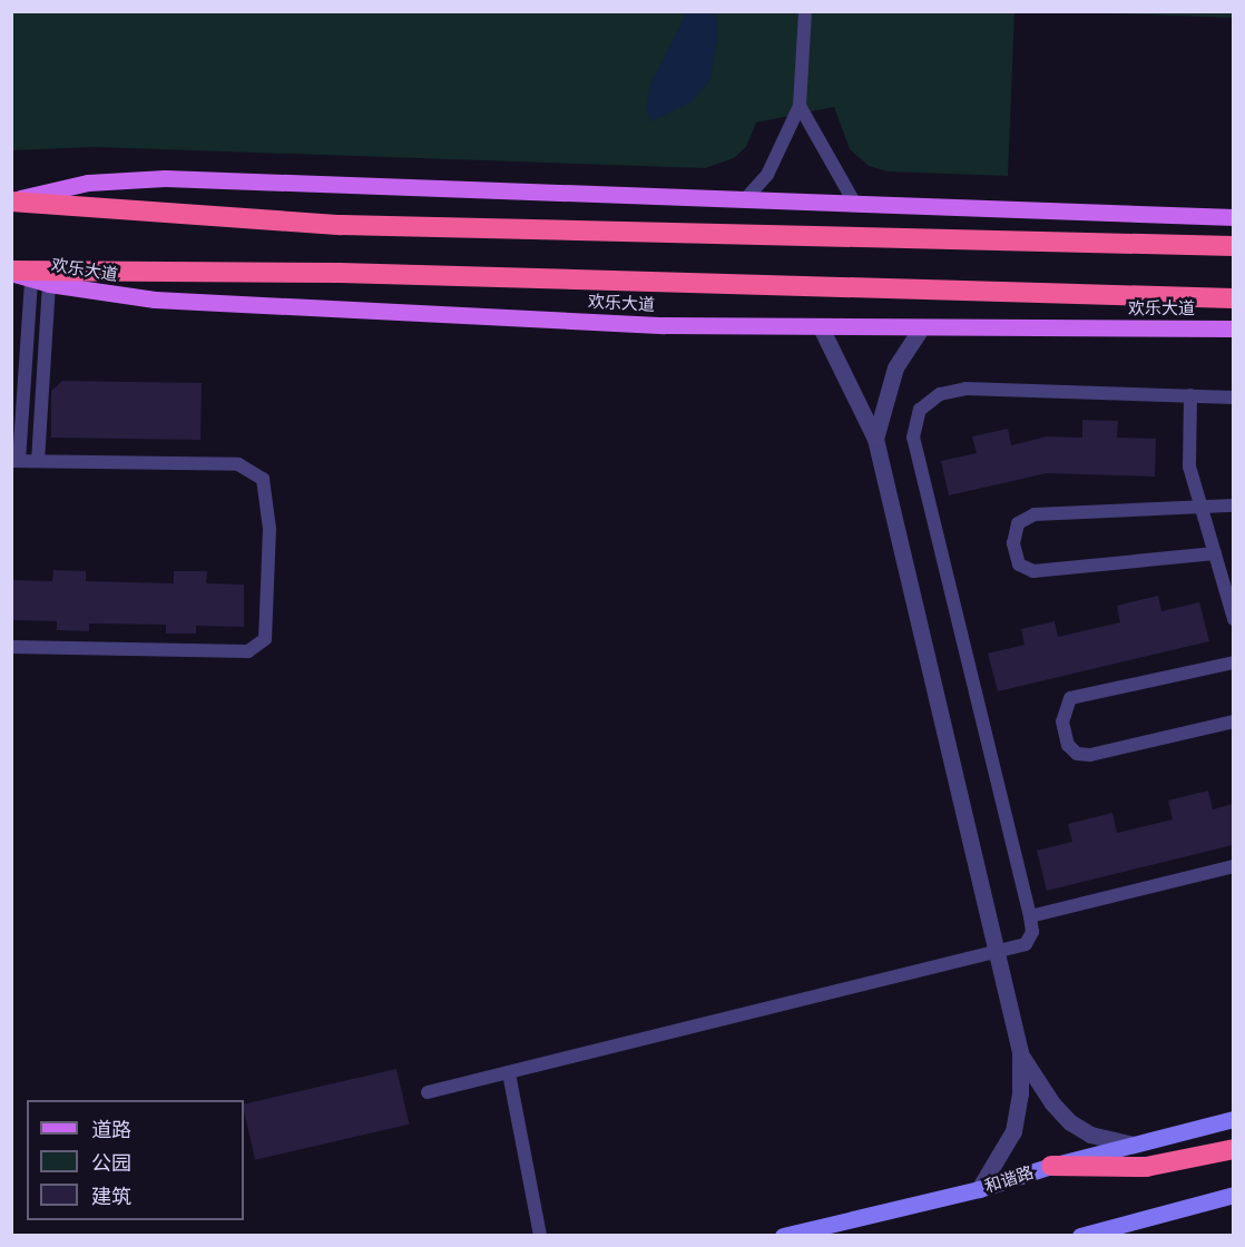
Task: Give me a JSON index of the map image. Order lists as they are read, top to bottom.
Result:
{
  "streets": {
    "highway": ["欢乐大道"],
    "main road": ["和谐路"]
  },
  "legend": ["道路", "公园", "建筑"]
}
